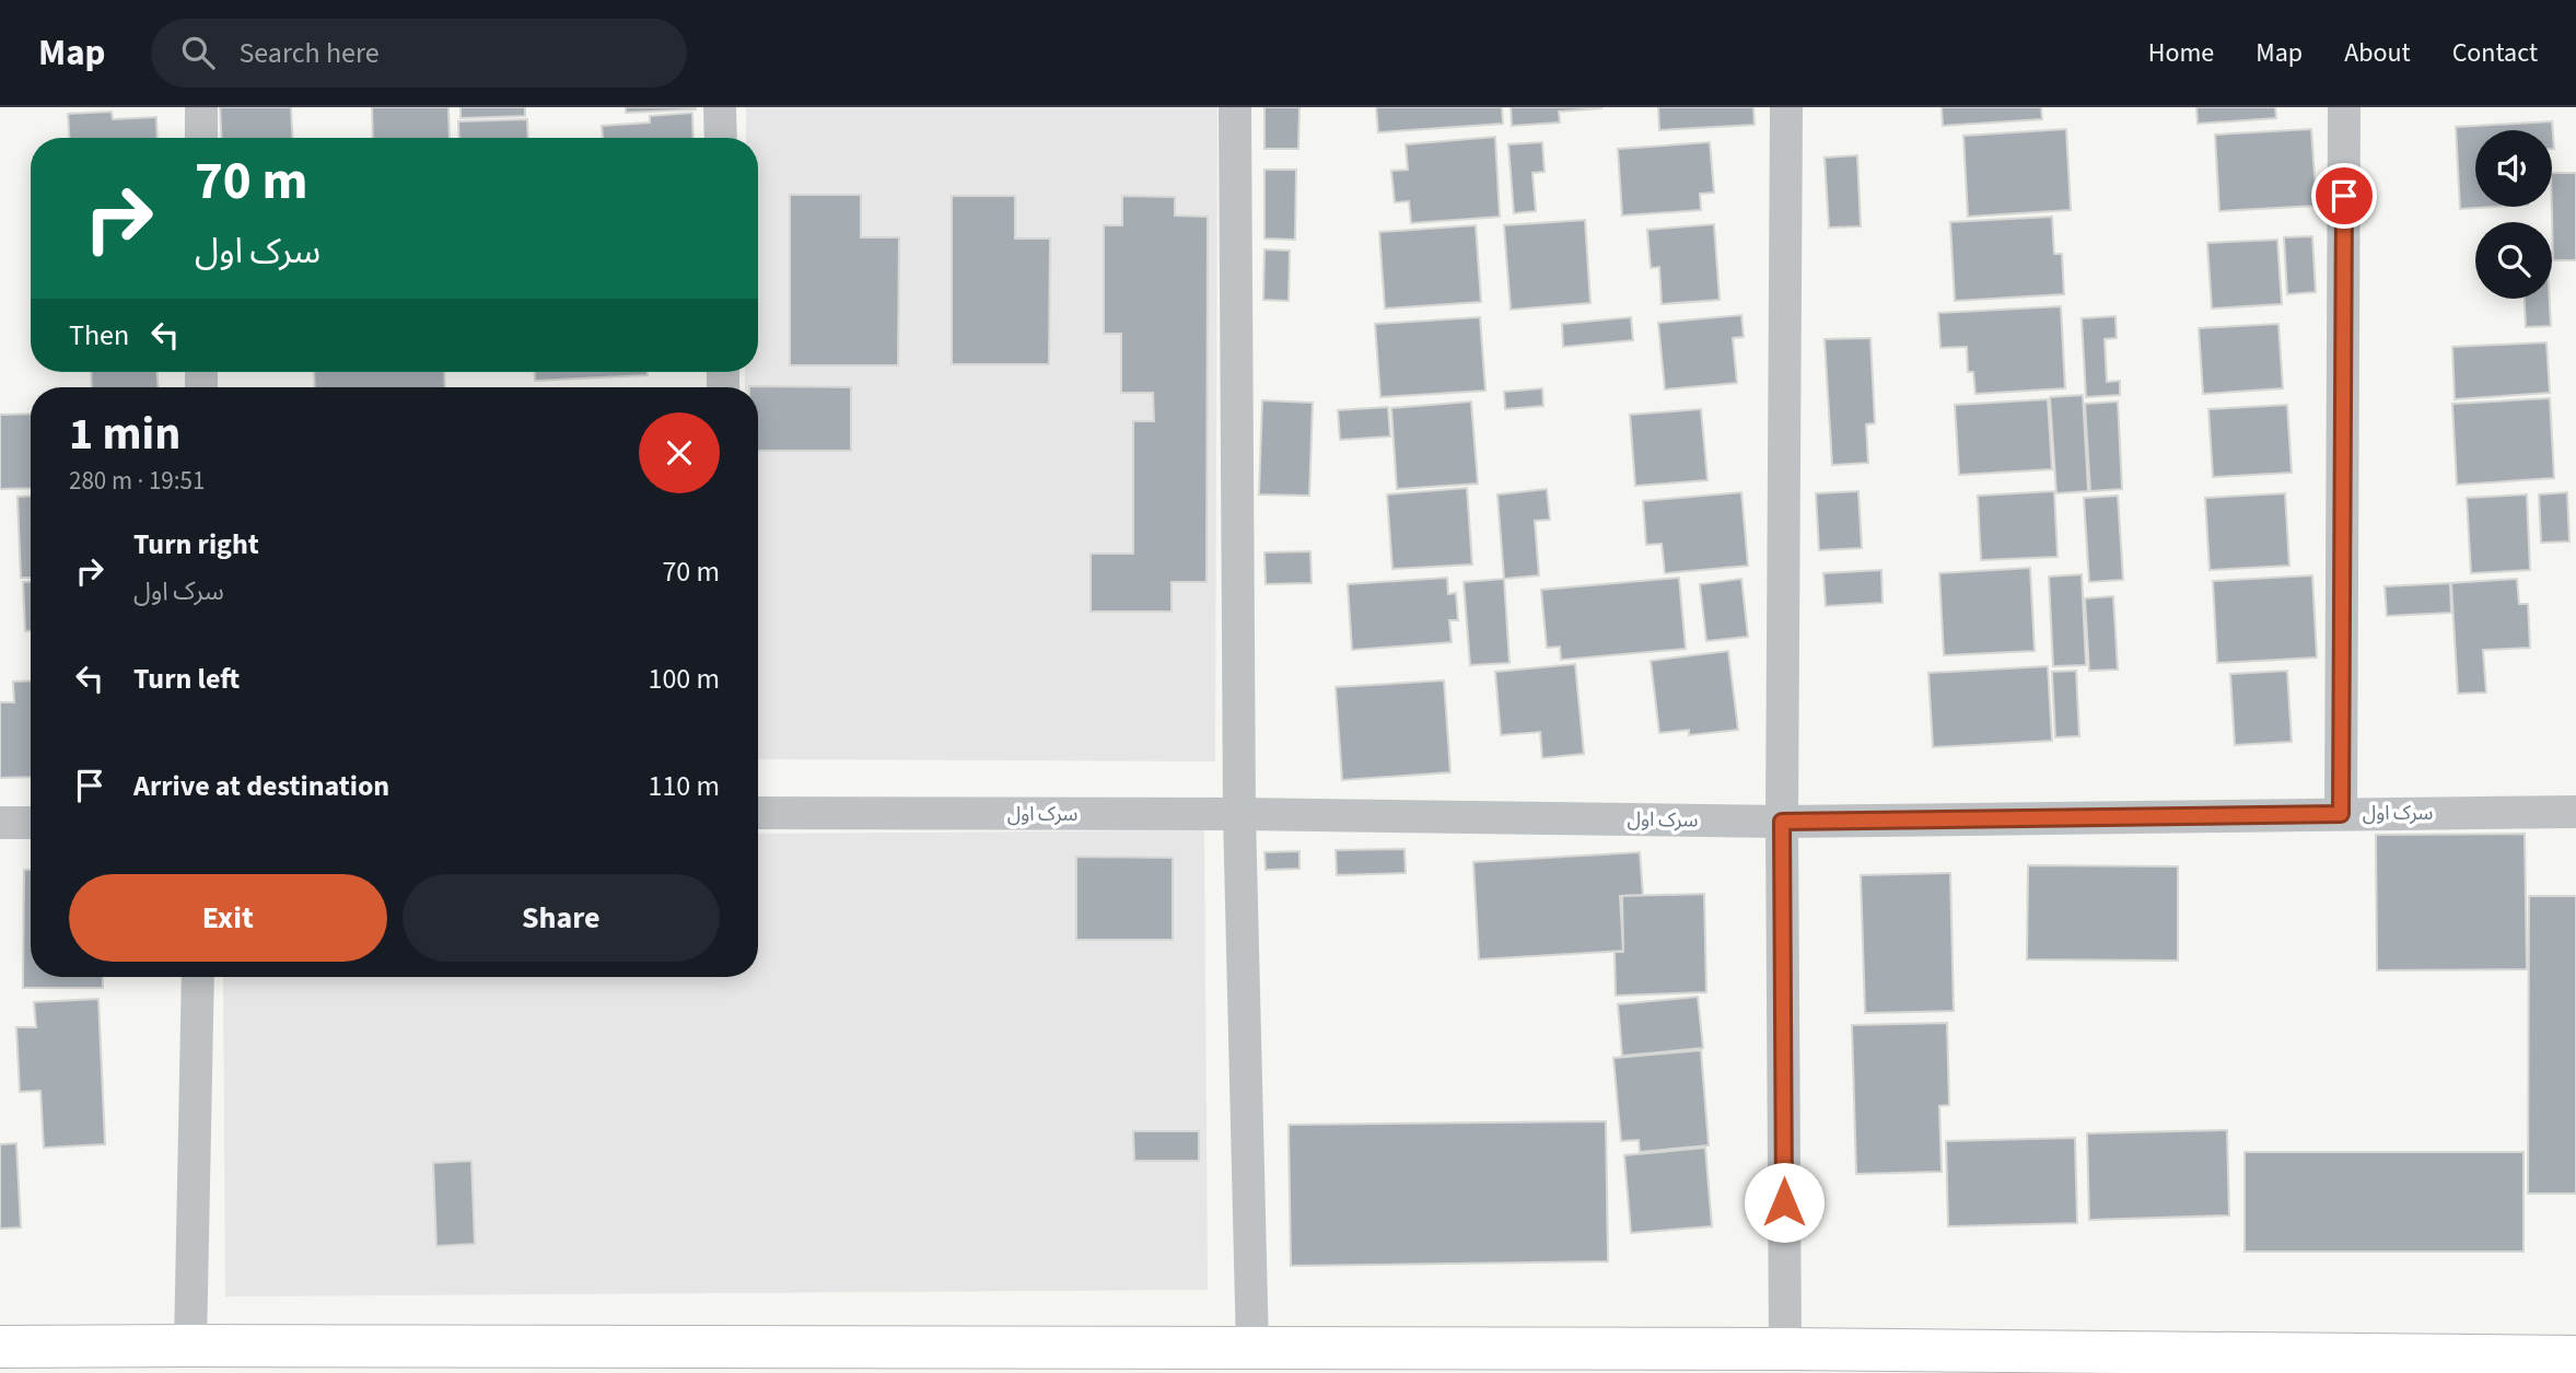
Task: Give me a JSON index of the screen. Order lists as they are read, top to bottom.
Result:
{
  "streets": {
    "street": ["سرک‌ اول"]
  },
  "page": {
    "header": "Map",
    "search": "Search here",
    "nav": [
      "Home",
      "Map",
      "About",
      "Contact"
    ],
    "turn": ["70 m", "سرک‌ اول"],
    "then": "Then",
    "heading": ["1 min", "280 m · 19:51"],
    "list": [
      {
        "name": "Turn right",
        "note": "سرک‌ اول",
        "value": "70 m"
      },
      {
        "name": "Turn left",
        "value": "100 m"
      },
      {
        "name": "Arrive at destination",
        "value": "110 m"
      }
    ],
    "buttons": ["Exit", "Share"]
  }
}
